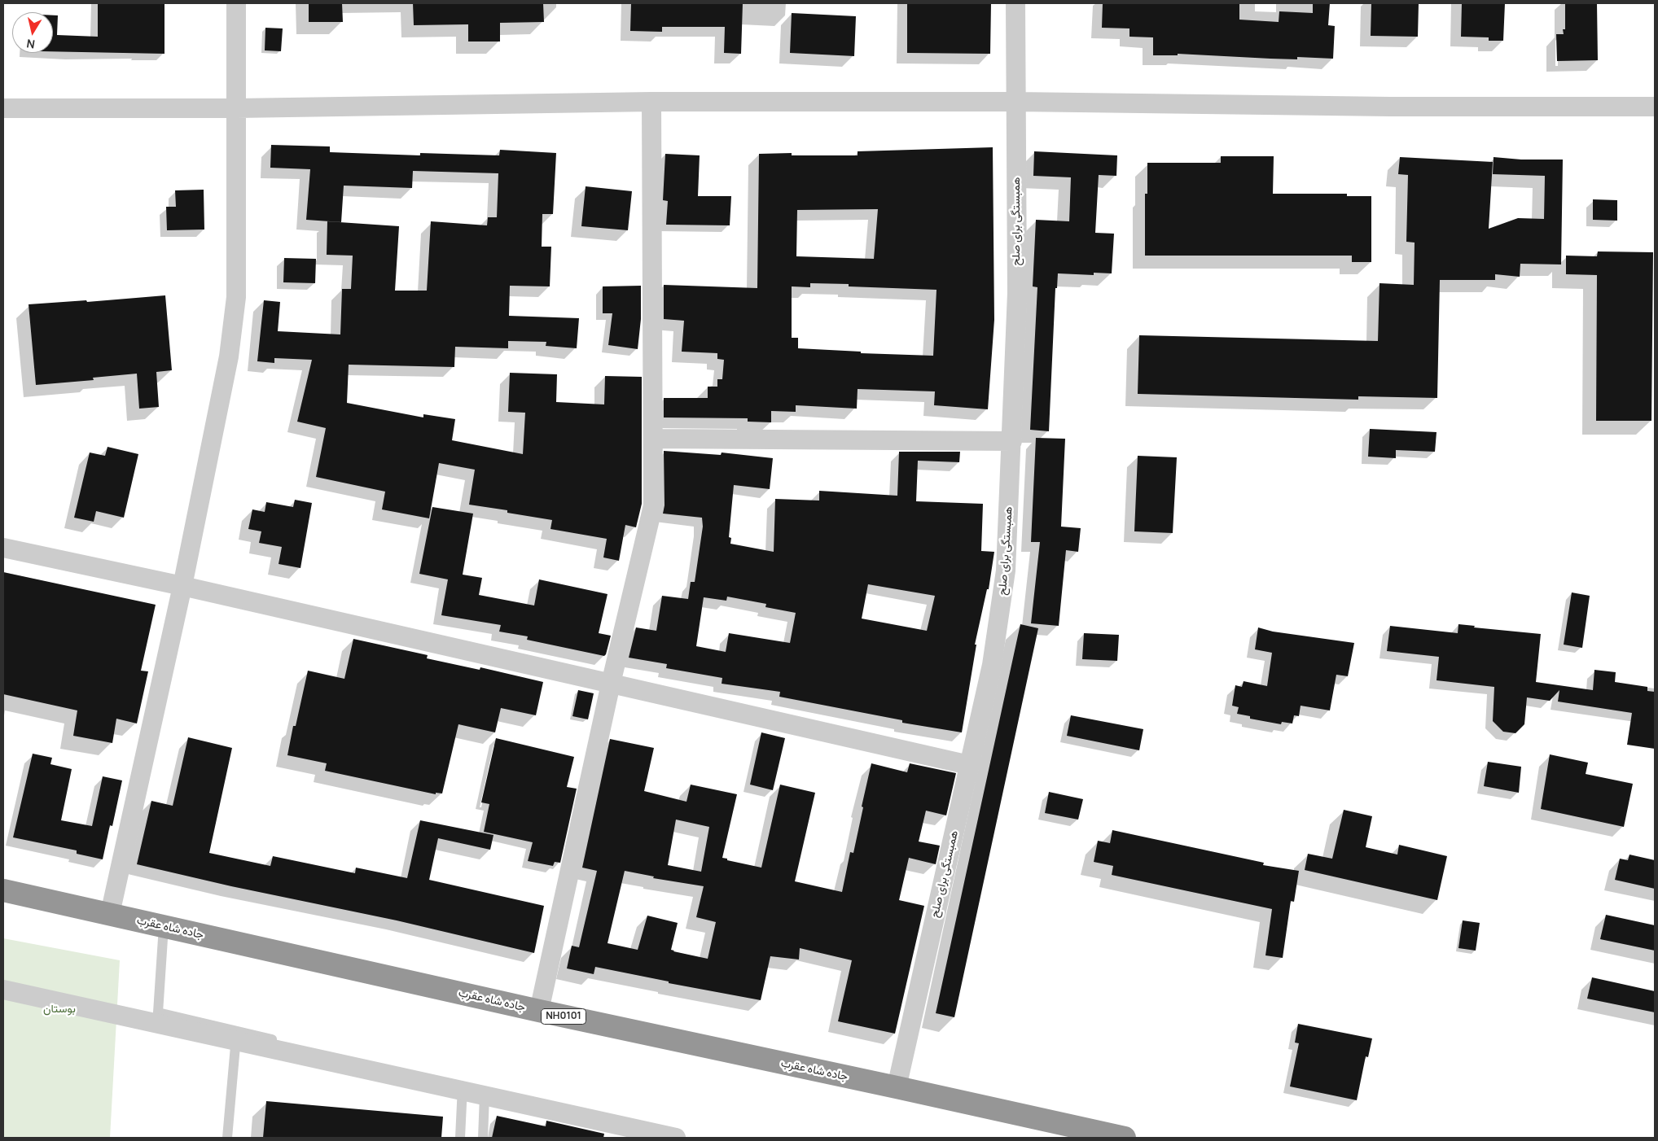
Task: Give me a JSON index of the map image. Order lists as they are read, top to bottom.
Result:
{
  "streets": {
    "highway": ["جاده شاه عقرب", "NH0101"],
    "street": ["همبستگی برای صلح"]
  },
  "crossings": [
    ["همبستگی برای صلح", "جاده شاه عقرب"]
  ],
  "parks": ["بوستان"],
  "north": "bottom"
}
